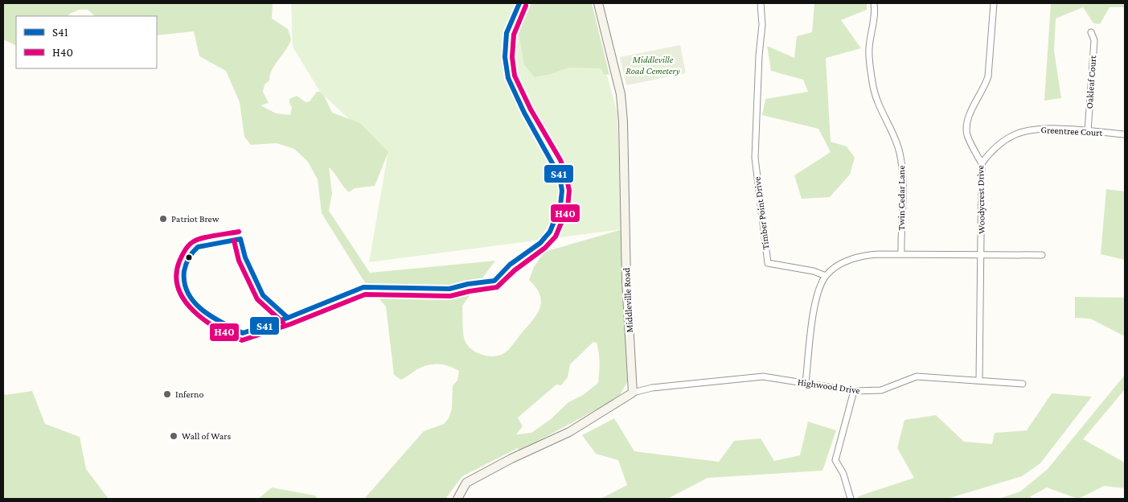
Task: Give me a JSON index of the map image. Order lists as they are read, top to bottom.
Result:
{
  "streets": {
    "street": [
      "Oakleaf Court",
      "Greentree Court",
      "Twin Cedar Lane",
      "Woodycrest Drive",
      "Timber Point Drive",
      "Middleville Road",
      "Highwood Drive"
    ]
  },
  "crossings": [
    ["Oakleaf Court", "Greentree Court"],
    ["Greentree Court", "Woodycrest Drive"],
    ["Woodycrest Drive", "Highwood Drive"],
    ["Middleville Road", "Highwood Drive"]
  ],
  "parks": ["Middleville Road Cemetery"],
  "places": ["Patriot Brew", "Inferno", "Wall of Wars"],
  "lines": ["transit line S41", "transit line H40"],
  "legend": ["S41", "H40"]
}
